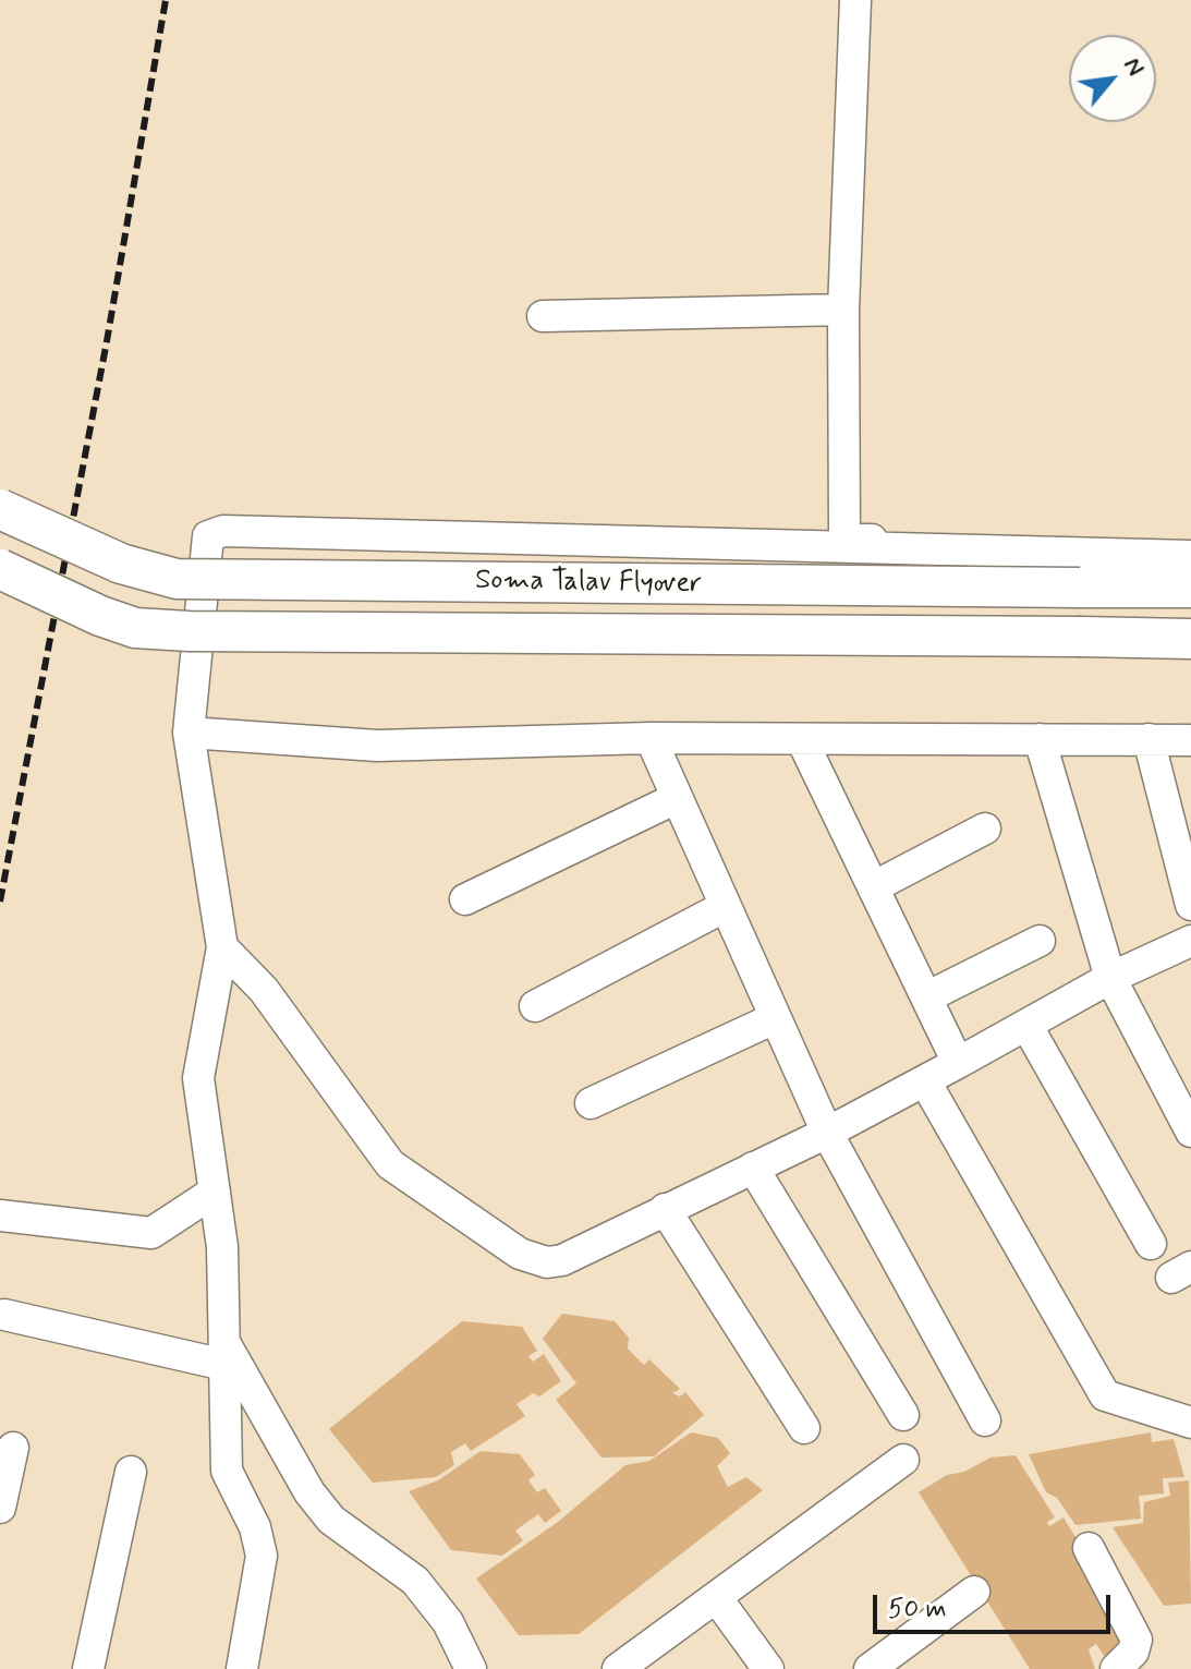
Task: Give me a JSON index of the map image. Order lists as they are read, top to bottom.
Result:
{
  "streets": {
    "main road": ["Soma Talav Flyover"]
  },
  "scale_bar": "50 m",
  "north": "top right"
}
